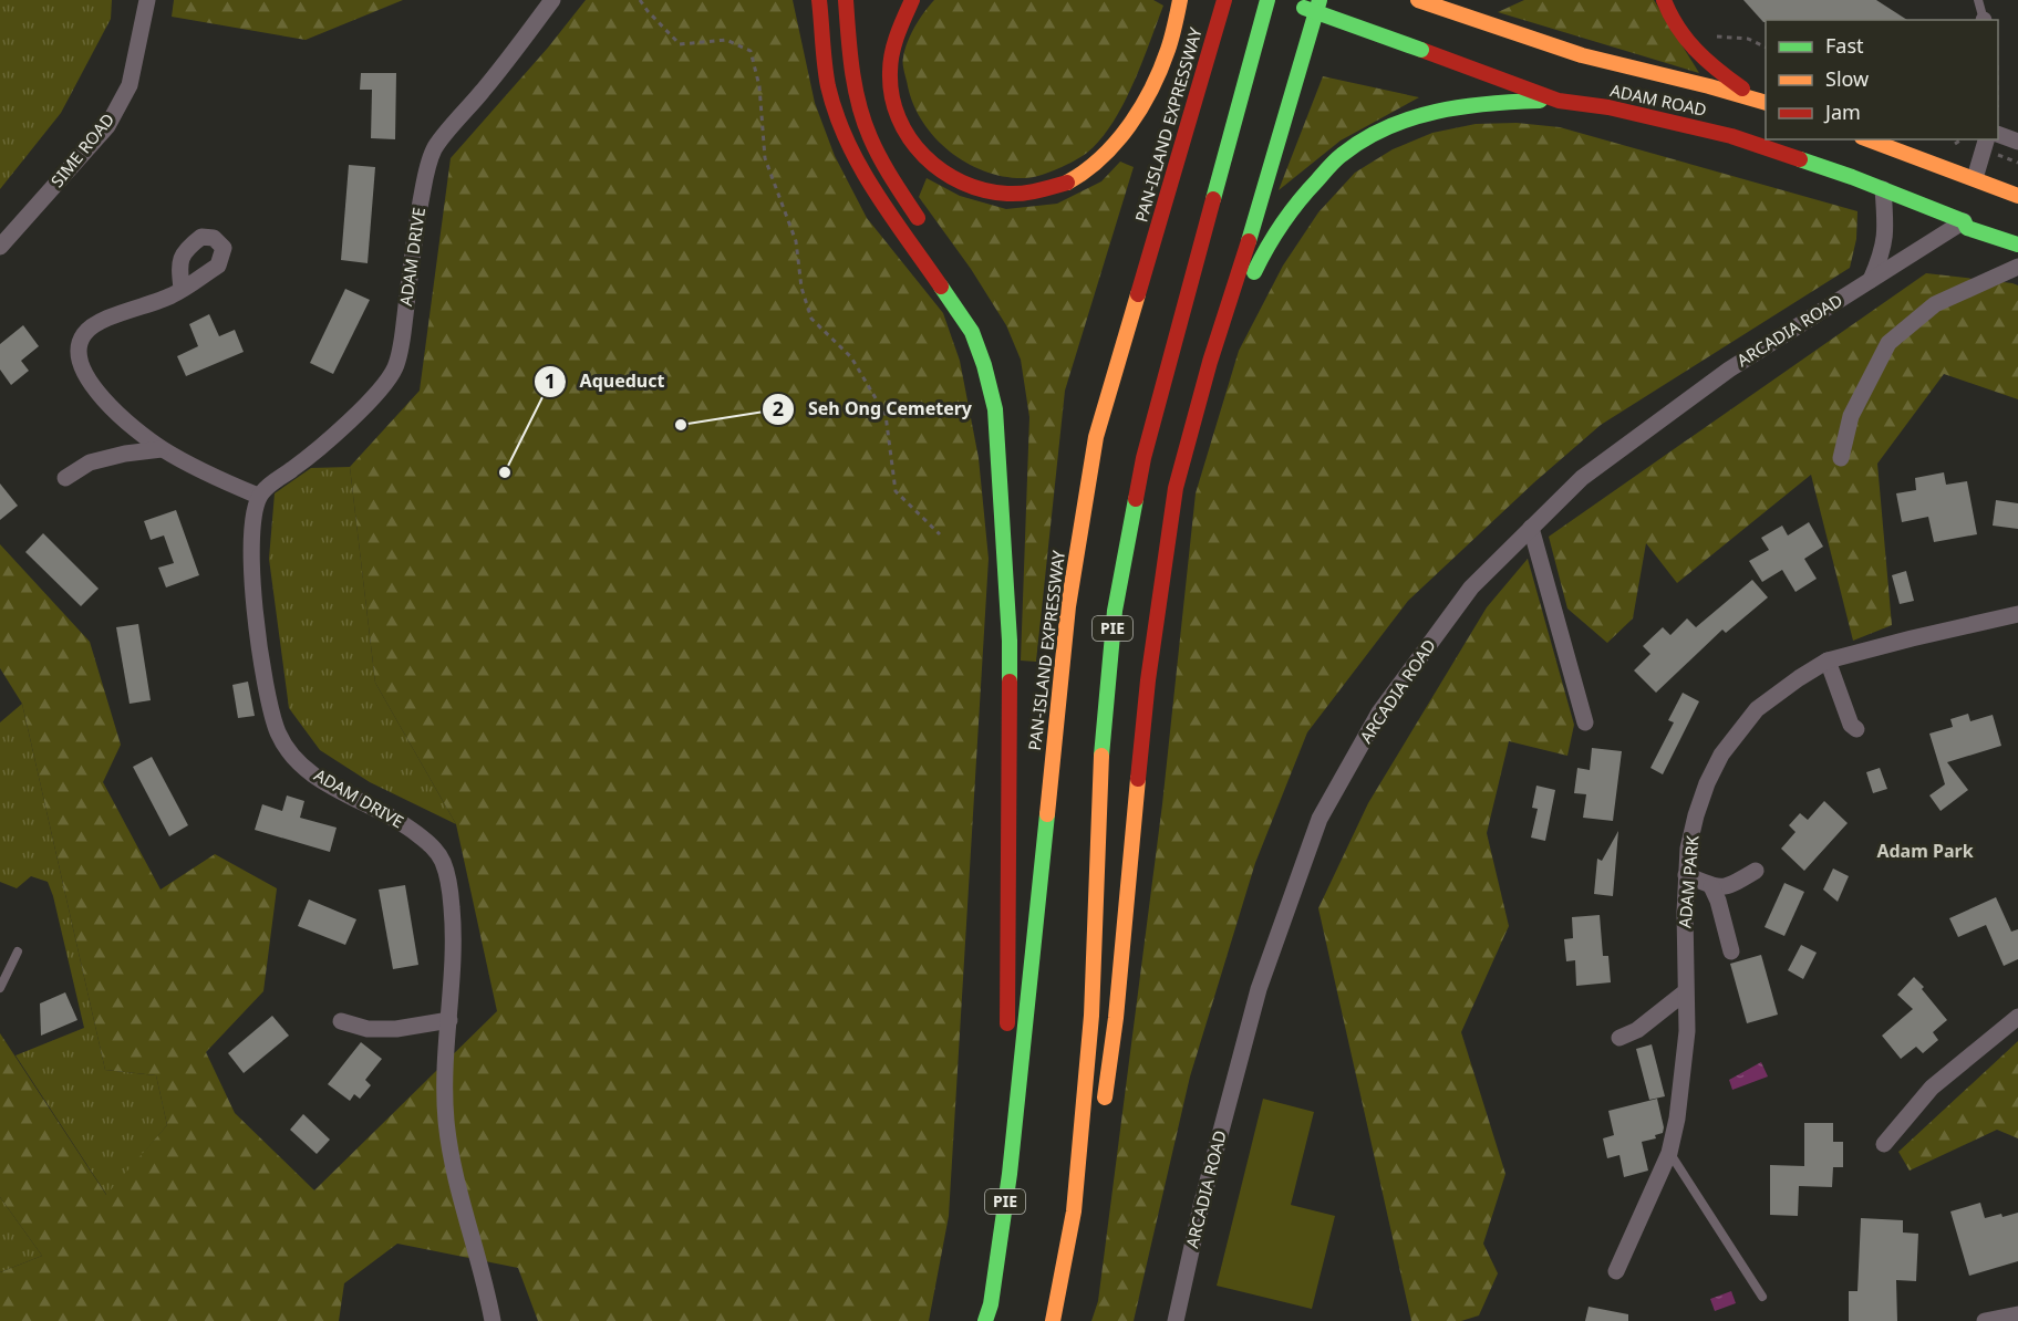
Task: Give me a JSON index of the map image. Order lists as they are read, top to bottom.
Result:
{
  "streets": {
    "highway": ["ADAM ROAD", "PAN-ISLAND EXPRESSWAY", "PIE"],
    "street": [
      "SIME ROAD",
      "ADAM DRIVE",
      "ARCADIA ROAD",
      "ADAM PARK"
    ]
  },
  "crossings": [
    ["ADAM ROAD", "ARCADIA ROAD"],
    ["ADAM ROAD", "PIE"]
  ],
  "districts": ["Adam Park"],
  "places": ["Seh Ong Cemetery", "Aqueduct"],
  "legend": ["Fast", "Slow", "Jam"]
}
